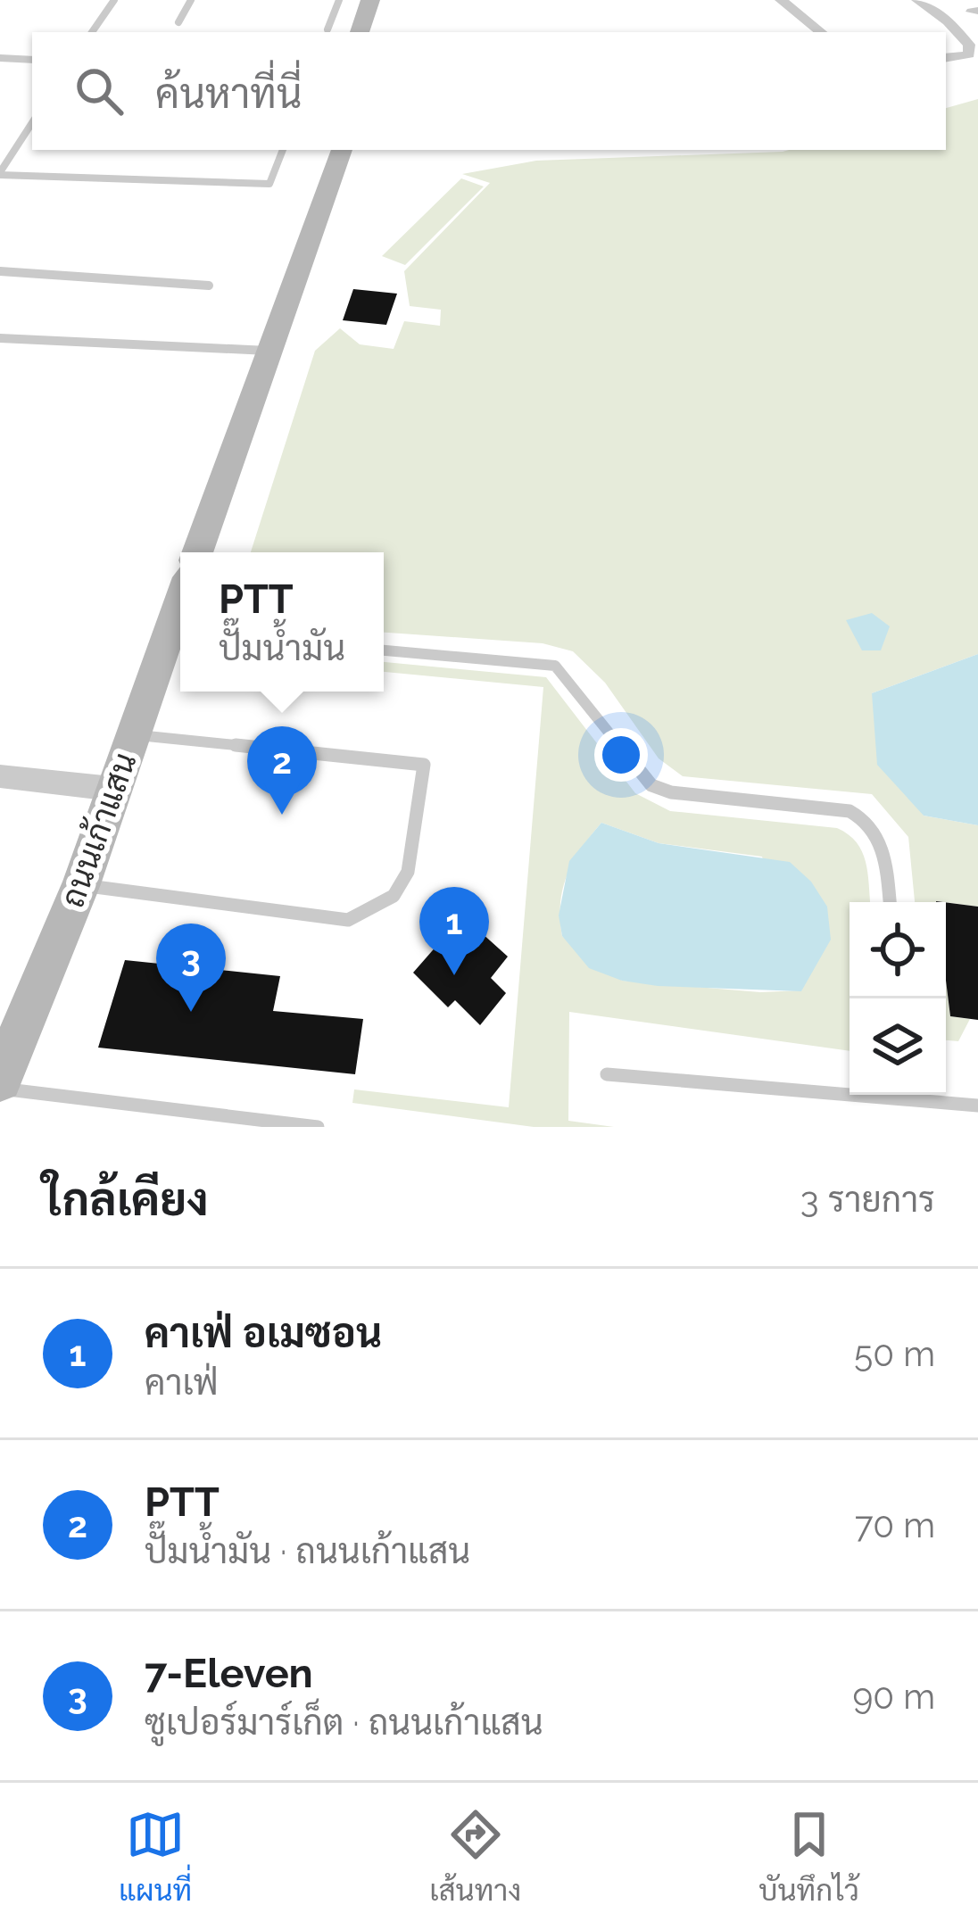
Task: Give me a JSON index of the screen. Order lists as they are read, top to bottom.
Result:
{
  "streets": {
    "main road": ["ถนนเก้าแสน"]
  },
  "page": {
    "search": "ค้นหาที่นี่",
    "popup": ["PTT", "ปั๊มน้ำมัน"],
    "pins": ["2", "1", "3"],
    "heading": ["ใกล้เคียง", "3 รายการ"],
    "list": [
      {
        "mark": "1",
        "name": "คาเฟ่ อเมซอน",
        "note": "คาเฟ่",
        "value": "50 m"
      },
      {
        "mark": "2",
        "name": "PTT",
        "note": "ปั๊มน้ำมัน · ถนนเก้าแสน",
        "value": "70 m"
      },
      {
        "mark": "3",
        "name": "7-Eleven",
        "note": "ซูเปอร์มาร์เก็ต · ถนนเก้าแสน",
        "value": "90 m"
      }
    ],
    "nav": ["แผนที่", "เส้นทาง", "บันทึกไว้"]
  }
}
